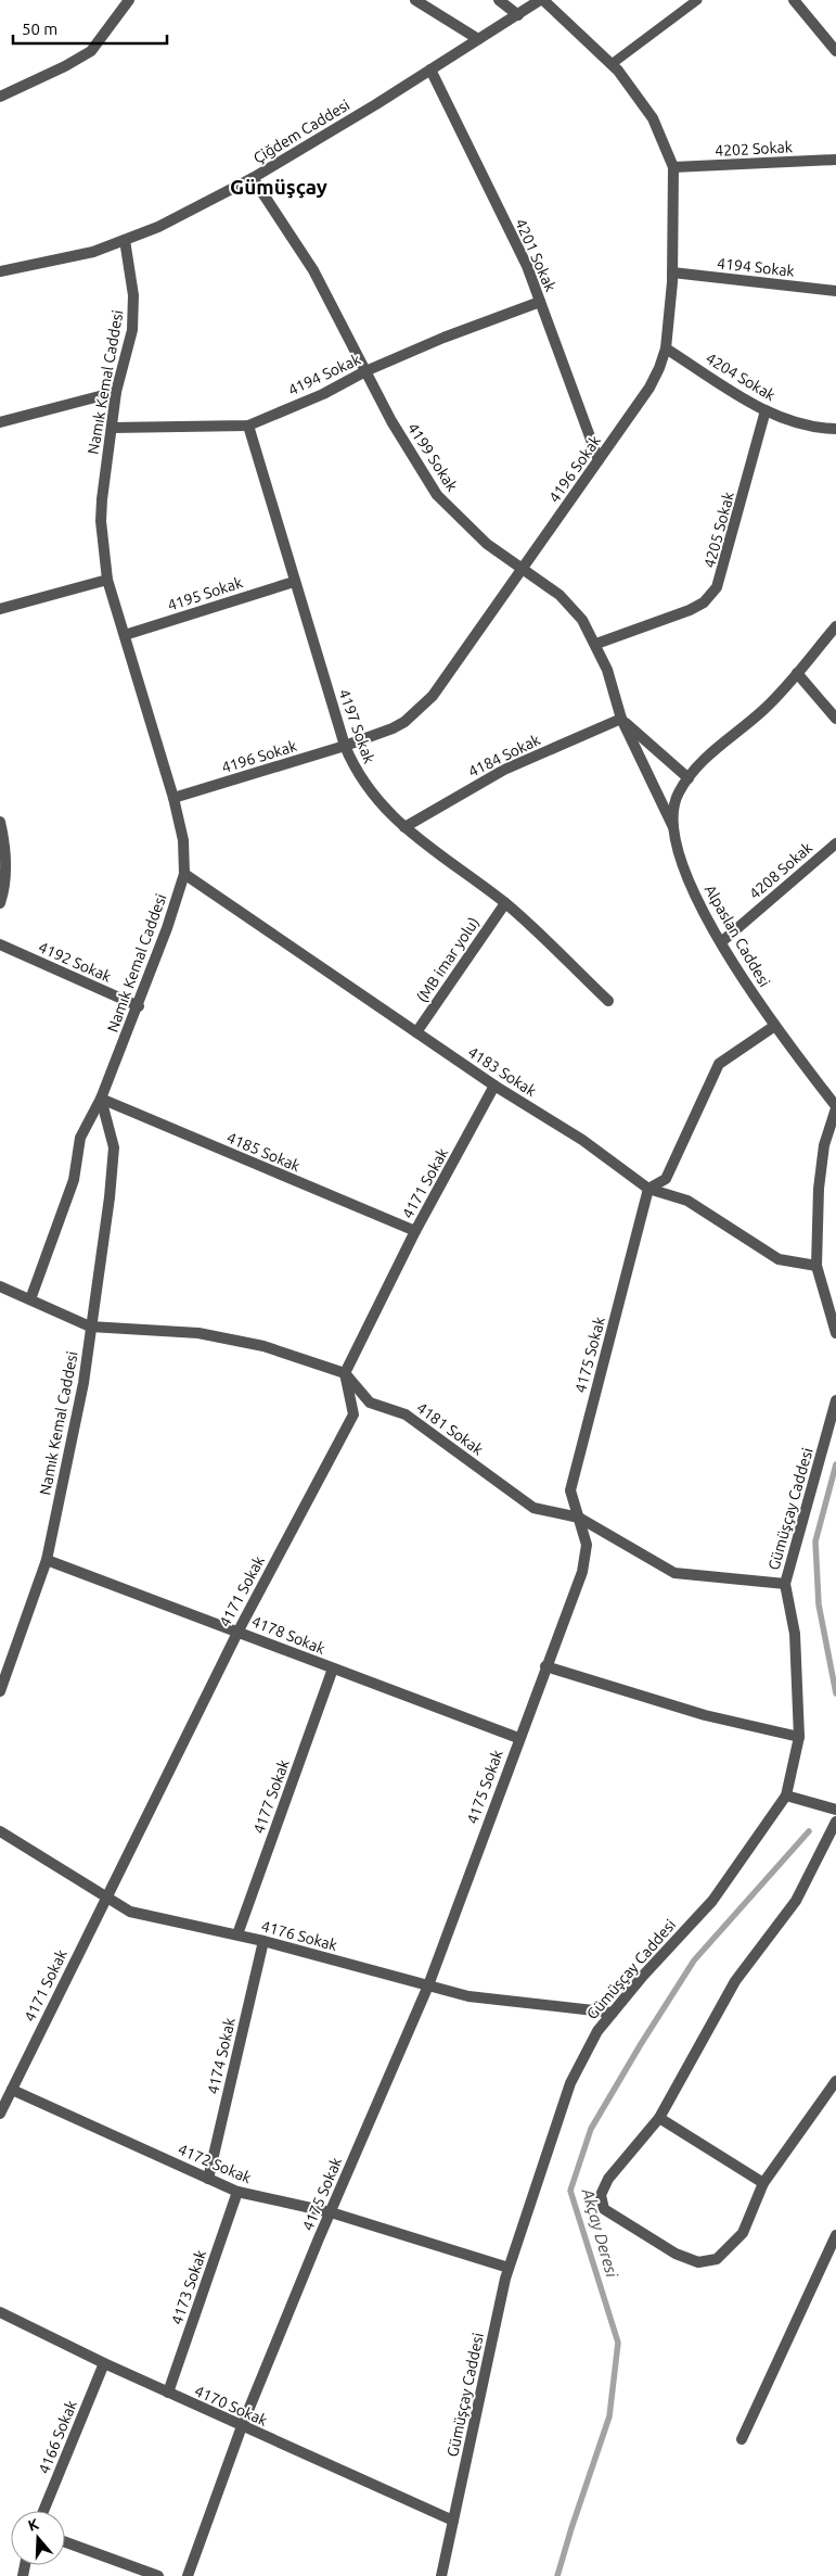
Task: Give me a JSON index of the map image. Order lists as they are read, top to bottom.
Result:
{
  "streets": {
    "street": [
      "Çiğdem Caddesi",
      "4202 Sokak",
      "4201 Sokak",
      "4194 Sokak",
      "4204 Sokak",
      "Namık Kemal Caddesi",
      "4199 Sokak",
      "4196 Sokak",
      "4205 Sokak",
      "4195 Sokak",
      "4197 Sokak",
      "4184 Sokak",
      "4208 Sokak",
      "Alpaslan Caddesi",
      "(MB imar yolu)",
      "4192 Sokak",
      "4183 Sokak",
      "4185 Sokak",
      "4171 Sokak",
      "4175 Sokak",
      "4181 Sokak",
      "Gümüşçay Caddesi",
      "4178 Sokak",
      "4177 Sokak",
      "4176 Sokak",
      "4174 Sokak",
      "4172 Sokak",
      "4173 Sokak",
      "4170 Sokak",
      "4166 Sokak"
    ]
  },
  "crossings": [
    ["Çiğdem Caddesi", "4201 Sokak"],
    ["Çiğdem Caddesi", "Namık Kemal Caddesi"],
    ["Çiğdem Caddesi", "4199 Sokak"],
    ["Çiğdem Caddesi", "4196 Sokak"],
    ["4202 Sokak", "4196 Sokak"],
    ["4201 Sokak", "4194 Sokak"],
    ["4201 Sokak", "4196 Sokak"],
    ["4194 Sokak", "Namık Kemal Caddesi"],
    ["4194 Sokak", "4199 Sokak"],
    ["4194 Sokak", "4196 Sokak"],
    ["4194 Sokak", "4197 Sokak"],
    ["4204 Sokak", "4196 Sokak"],
    ["4204 Sokak", "4205 Sokak"],
    ["Namık Kemal Caddesi", "4196 Sokak"],
    ["Namık Kemal Caddesi", "4195 Sokak"],
    ["Namık Kemal Caddesi", "4192 Sokak"],
    ["Namık Kemal Caddesi", "4183 Sokak"],
    ["Namık Kemal Caddesi", "4185 Sokak"],
    ["Namık Kemal Caddesi", "4178 Sokak"],
    ["4199 Sokak", "4196 Sokak"],
    ["4199 Sokak", "4205 Sokak"],
    ["4199 Sokak", "4184 Sokak"],
    ["4199 Sokak", "Alpaslan Caddesi"],
    ["4196 Sokak", "4197 Sokak"],
    ["4195 Sokak", "4197 Sokak"],
    ["4197 Sokak", "4184 Sokak"],
    ["4197 Sokak", "(MB imar yolu)"],
    ["4208 Sokak", "Alpaslan Caddesi"],
    ["(MB imar yolu)", "4183 Sokak"],
    ["4183 Sokak", "4171 Sokak"],
    ["4183 Sokak", "4175 Sokak"],
    ["4185 Sokak", "4171 Sokak"],
    ["4171 Sokak", "4181 Sokak"],
    ["4171 Sokak", "4178 Sokak"],
    ["4171 Sokak", "4176 Sokak"],
    ["4171 Sokak", "4172 Sokak"],
    ["4175 Sokak", "4181 Sokak"],
    ["4175 Sokak", "4178 Sokak"],
    ["4175 Sokak", "4176 Sokak"],
    ["4175 Sokak", "4172 Sokak"],
    ["4175 Sokak", "4170 Sokak"],
    ["4181 Sokak", "Gümüşçay Caddesi"],
    ["Gümüşçay Caddesi", "4176 Sokak"],
    ["Gümüşçay Caddesi", "4172 Sokak"],
    ["Gümüşçay Caddesi", "4170 Sokak"],
    ["4178 Sokak", "4177 Sokak"],
    ["4177 Sokak", "4176 Sokak"],
    ["4176 Sokak", "4174 Sokak"],
    ["4174 Sokak", "4172 Sokak"],
    ["4172 Sokak", "4173 Sokak"],
    ["4173 Sokak", "4170 Sokak"],
    ["4170 Sokak", "4166 Sokak"]
  ],
  "districts": ["Gümüşçay"],
  "water": ["Akçay Deresi"],
  "scale_bar": "50 m",
  "north": "top"
}
